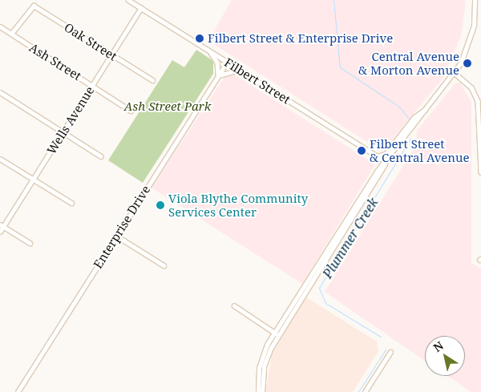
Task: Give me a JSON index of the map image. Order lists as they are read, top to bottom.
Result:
{
  "streets": {
    "street": [
      "Oak Street",
      "Ash Street",
      "Filbert Street",
      "Wells Avenue",
      "Enterprise Drive"
    ]
  },
  "crossings": [
    ["Oak Street", "Ash Street"],
    ["Oak Street", "Wells Avenue"],
    ["Ash Street", "Wells Avenue"],
    ["Filbert Street", "Wells Avenue"],
    ["Filbert Street", "Enterprise Drive"]
  ],
  "water": ["Plummer Creek"],
  "parks": ["Ash Street Park"],
  "places": [
    "Filbert Street & Enterprise Drive",
    "Central Avenue & Morton Avenue",
    "Filbert Street & Central Avenue",
    "Viola Blythe Community Services Center"
  ],
  "north": "top left"
}
